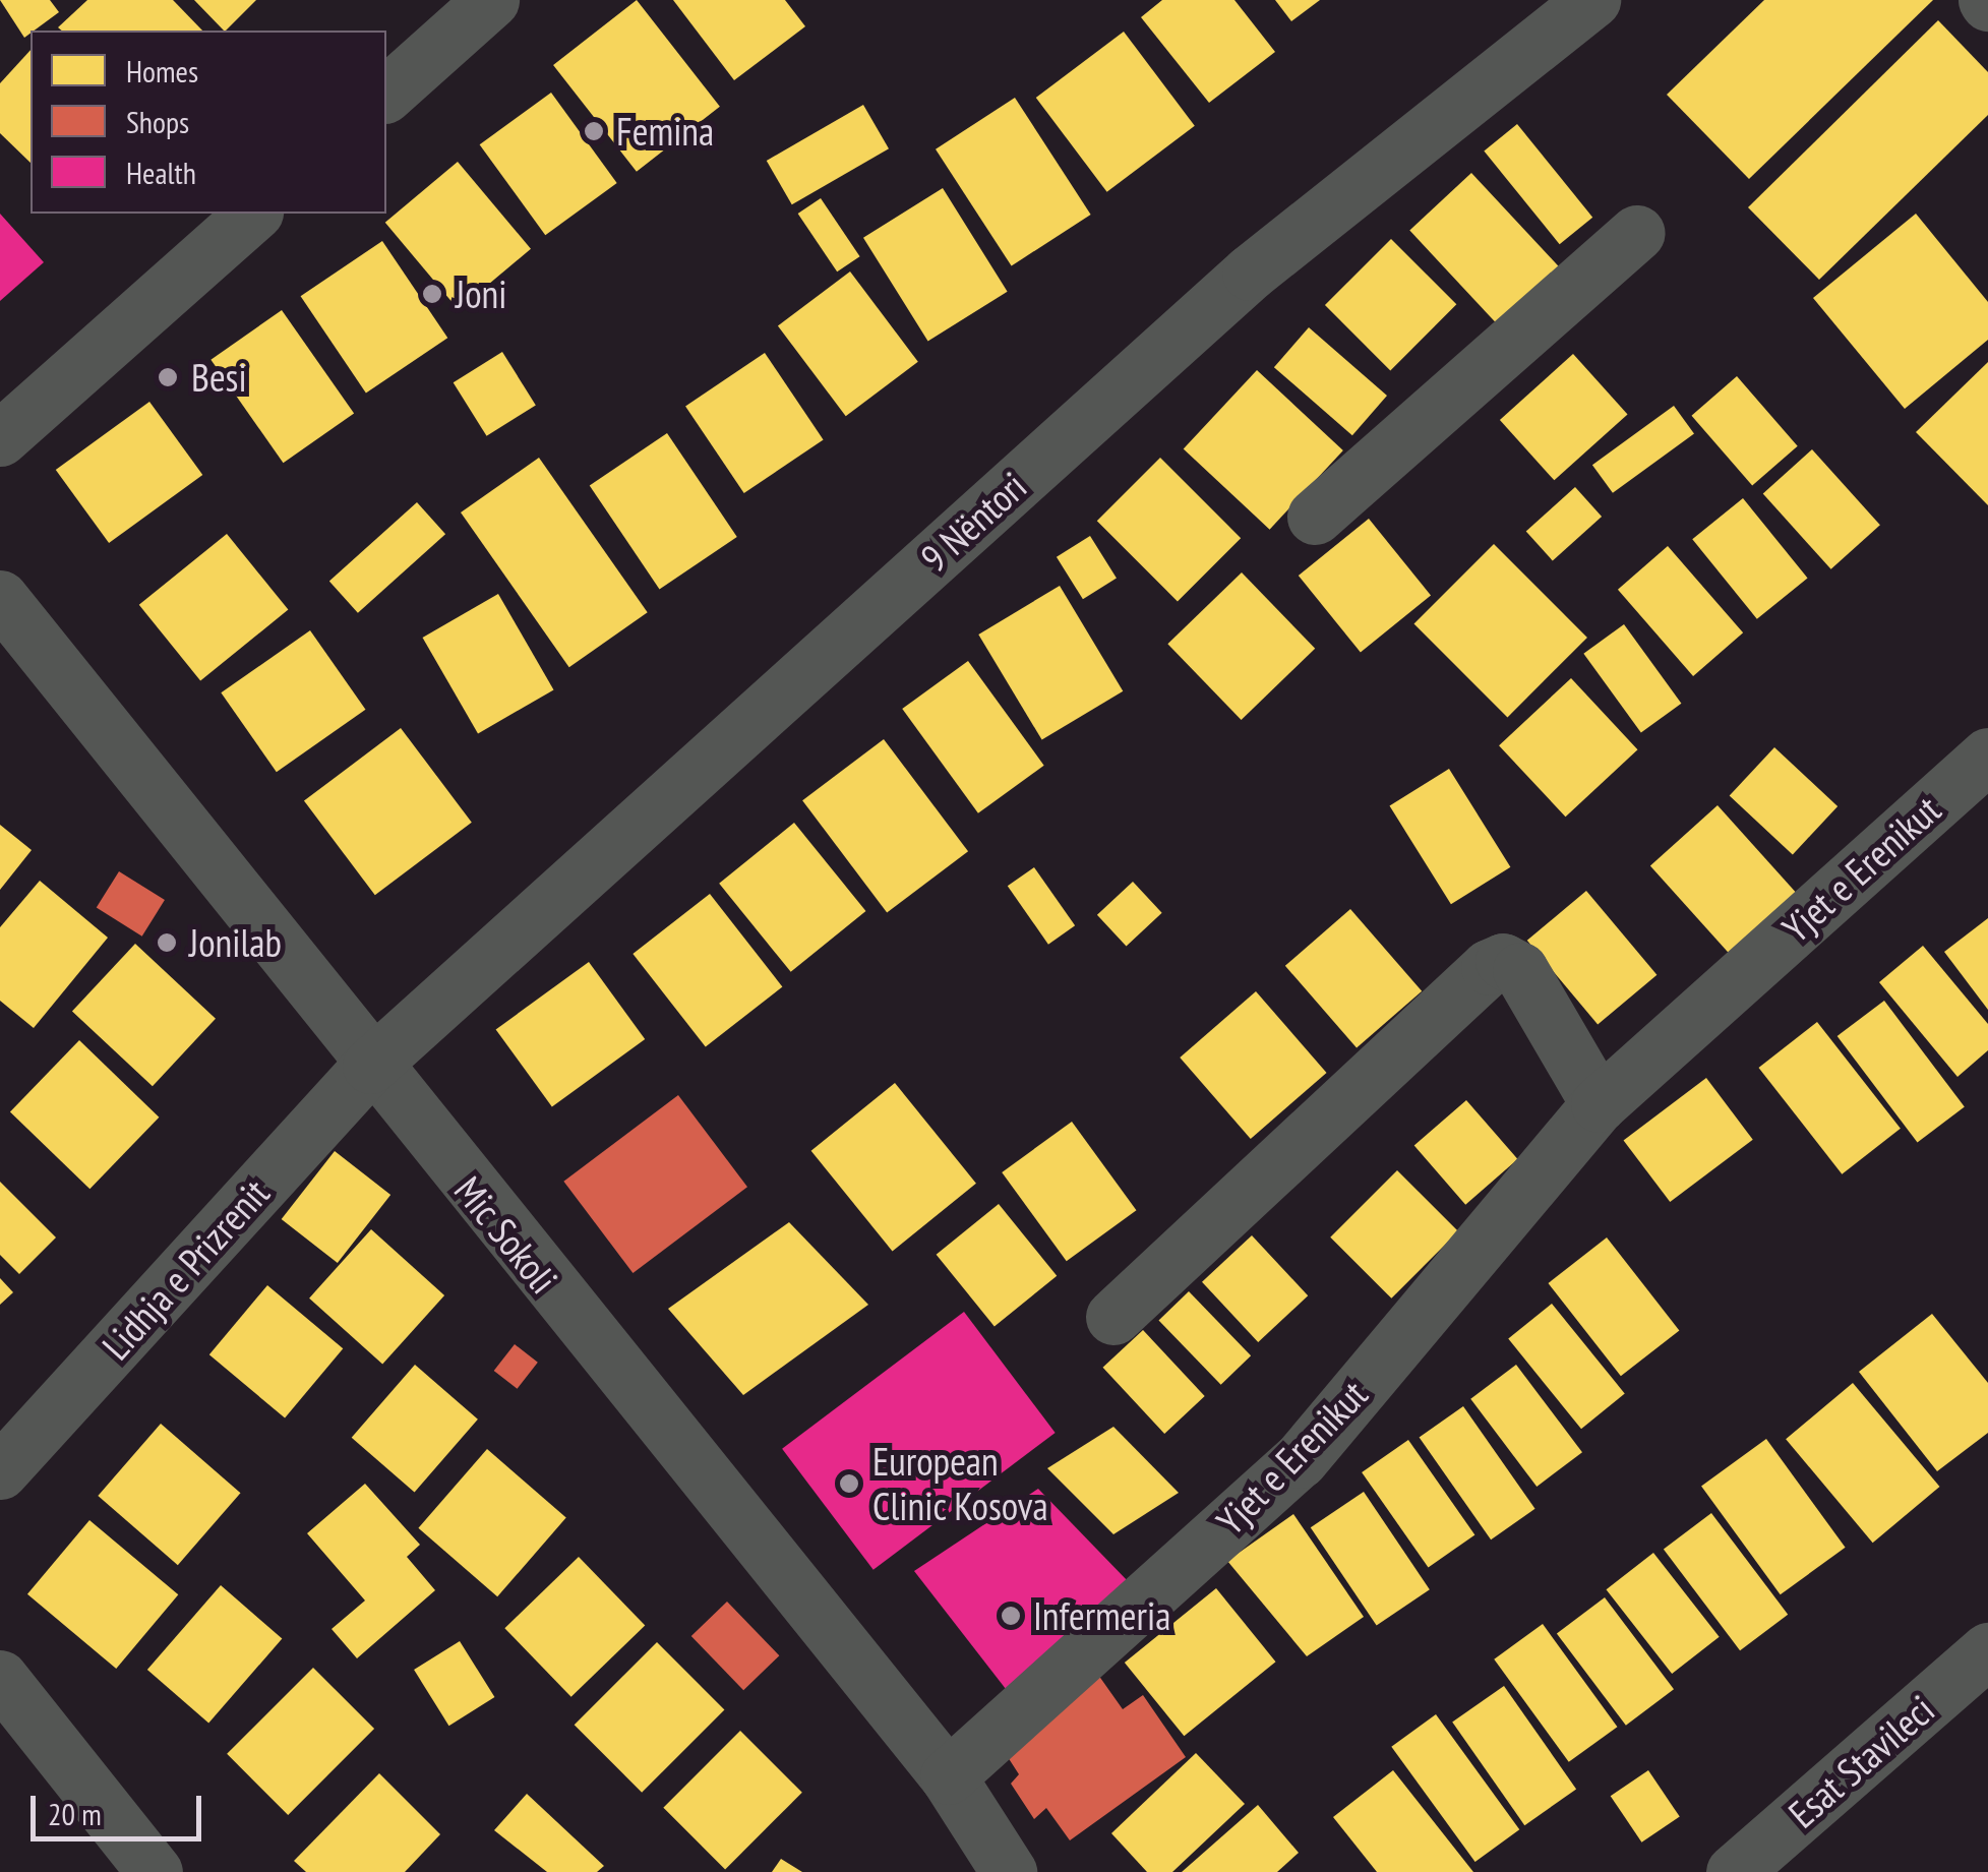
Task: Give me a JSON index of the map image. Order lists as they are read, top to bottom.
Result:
{
  "streets": {
    "street": [
      "9 Nëntori",
      "Yjet e Erenikut",
      "Mic Sokoli",
      "Lidhja e Prizrenit",
      "Esat Stavileci"
    ]
  },
  "crossings": [
    ["9 Nëntori", "Mic Sokoli"],
    ["9 Nëntori", "Lidhja e Prizrenit"],
    ["Yjet e Erenikut", "Mic Sokoli"],
    ["Mic Sokoli", "Lidhja e Prizrenit"]
  ],
  "places": [
    "Femina",
    "Joni",
    "Besi",
    "Jonilab",
    "European Clinic Kosova",
    "Infermeria"
  ],
  "legend": ["Homes", "Shops", "Health"],
  "scale_bar": "20 m"
}
